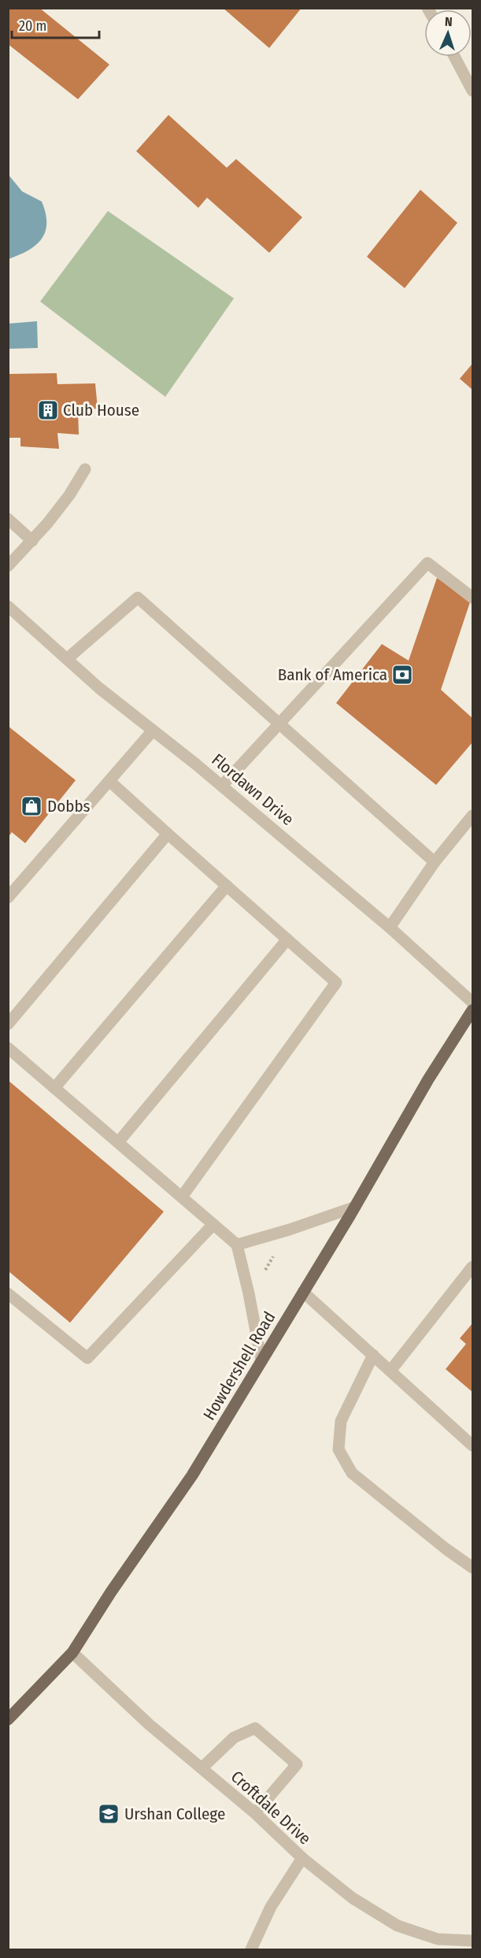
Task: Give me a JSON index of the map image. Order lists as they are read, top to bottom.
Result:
{
  "streets": {
    "main road": ["Howdershell Road"],
    "street": ["Flordawn Drive", "Croftdale Drive"]
  },
  "crossings": [
    ["Howdershell Road", "Croftdale Drive"]
  ],
  "places": {
    "building": ["Club House"],
    "bank": ["Bank of America"],
    "shop": ["Dobbs"],
    "school or university": ["Urshan College"]
  },
  "scale_bar": "20 m",
  "north": "top"
}
